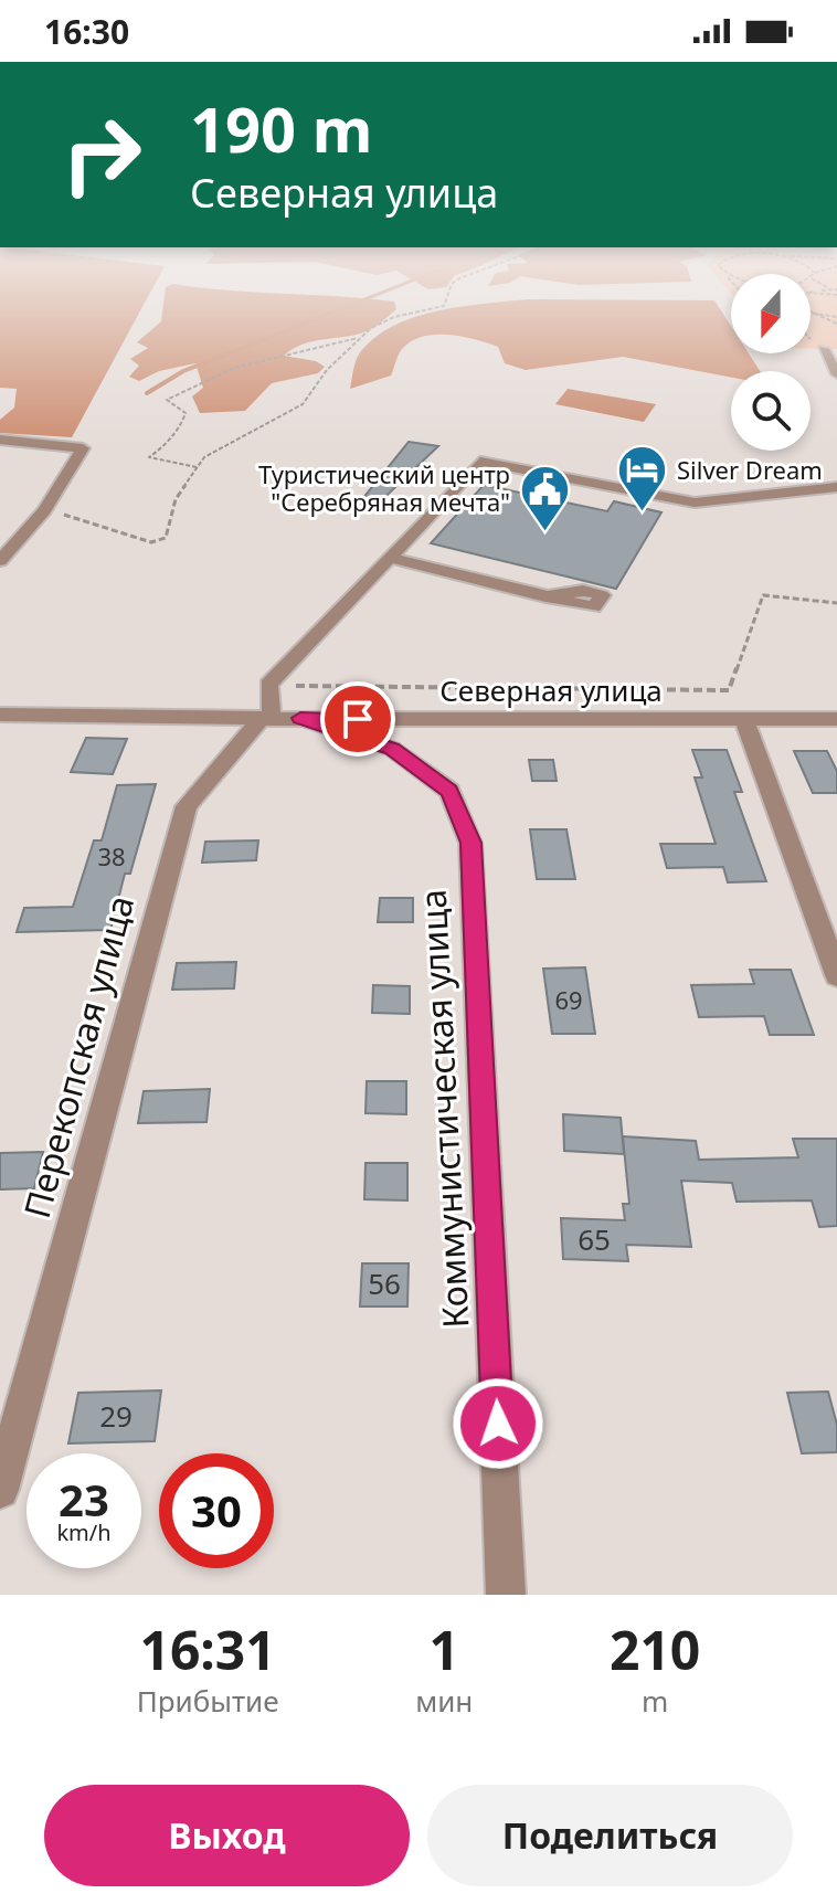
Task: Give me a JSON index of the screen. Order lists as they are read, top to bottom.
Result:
{
  "streets": {
    "street": ["Северная улица", "Перекопская улица", "Коммунистическая улица"]
  },
  "crossings": [
    ["Северная улица", "Перекопская улица"],
    ["Северная улица", "Коммунистическая улица"],
    ["Перекопская улица", "Коммунистическая улица"]
  ],
  "places": {
    "hotel": ["Silver Dream"],
    "public building": ["Туристический центр \"Серебряная мечта\""]
  },
  "house_numbers": [
    "38",
    "69",
    "65",
    "56",
    "29"
  ],
  "north": "bottom",
  "page": {
    "status": "16:30",
    "turn": ["190 m", "Северная улица"],
    "speed": "23 km/h",
    "limit": "30",
    "eta": [
      "16:31",
      "Прибытие",
      "1",
      "мин",
      "210",
      "m"
    ],
    "buttons": ["Выход", "Поделиться"]
  }
}
